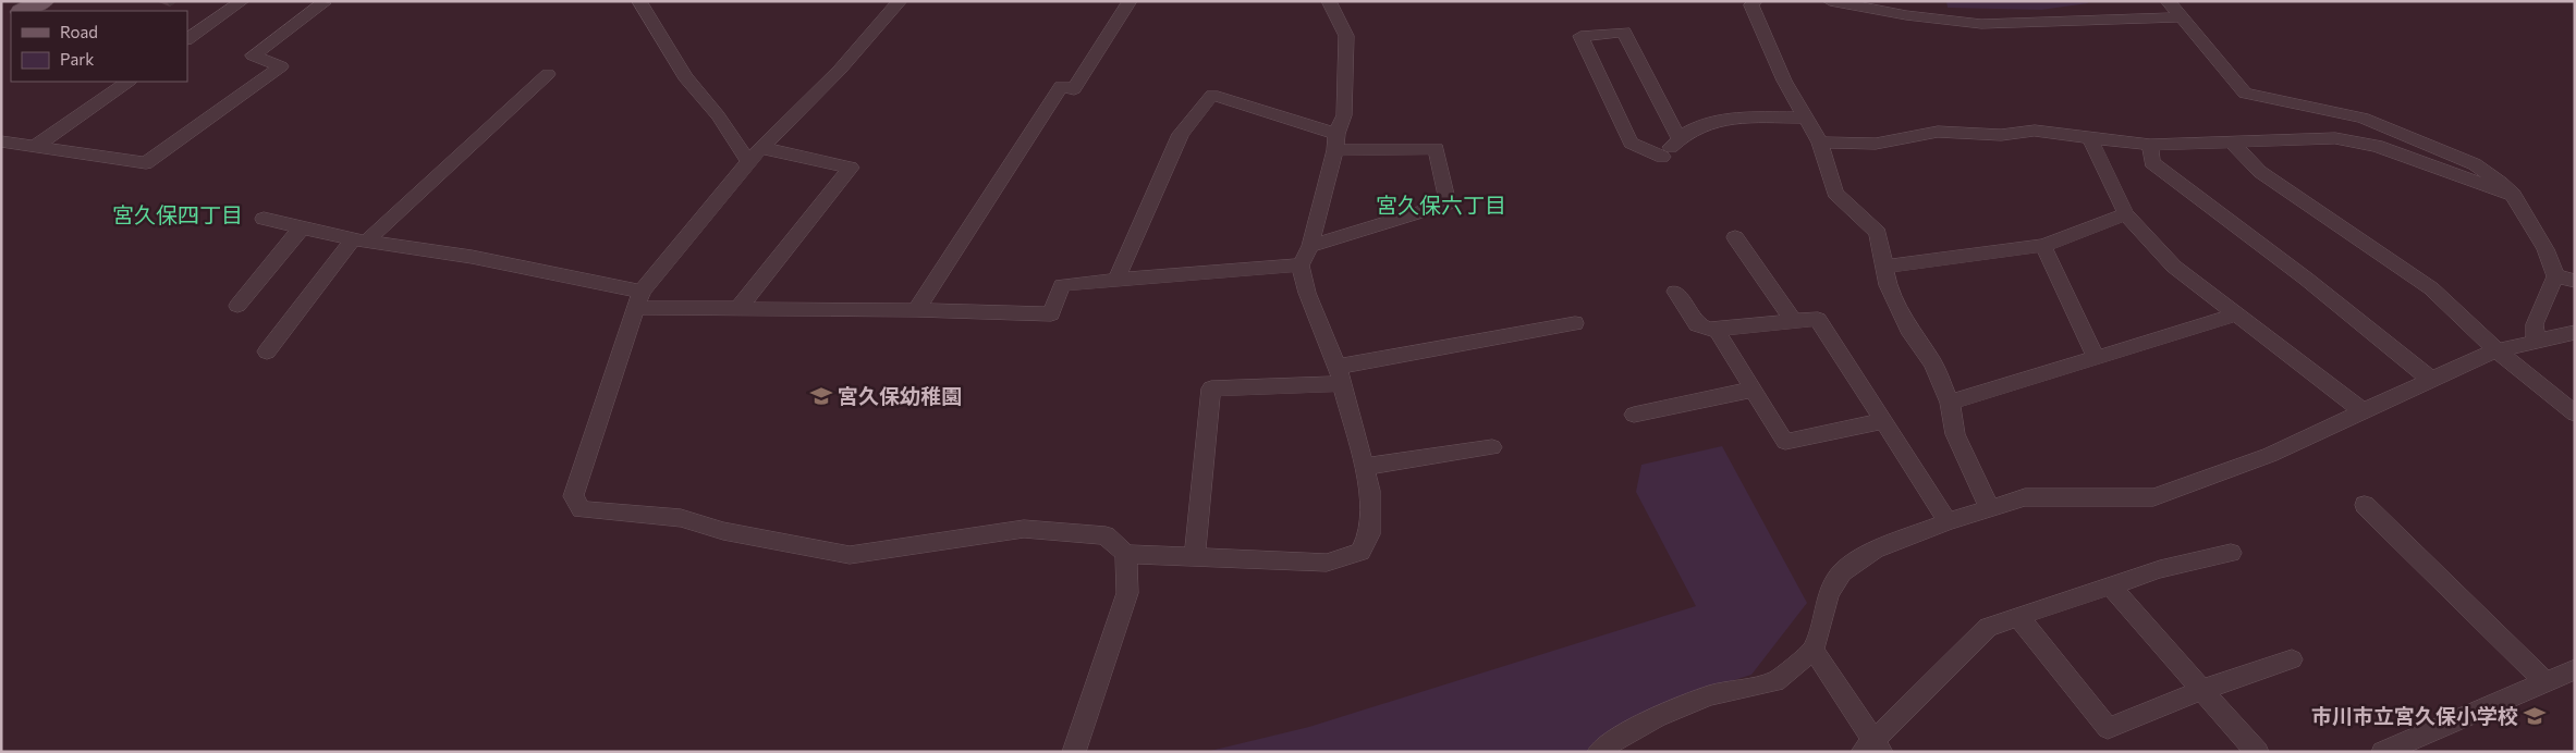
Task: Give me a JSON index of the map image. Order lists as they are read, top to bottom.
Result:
{
  "districts": ["宮久保六丁目", "宮久保四丁目"],
  "places": {
    "school or university": ["宮久保幼稚園", "市川市立宮久保小学校"]
  },
  "legend": ["Road", "Park"]
}
